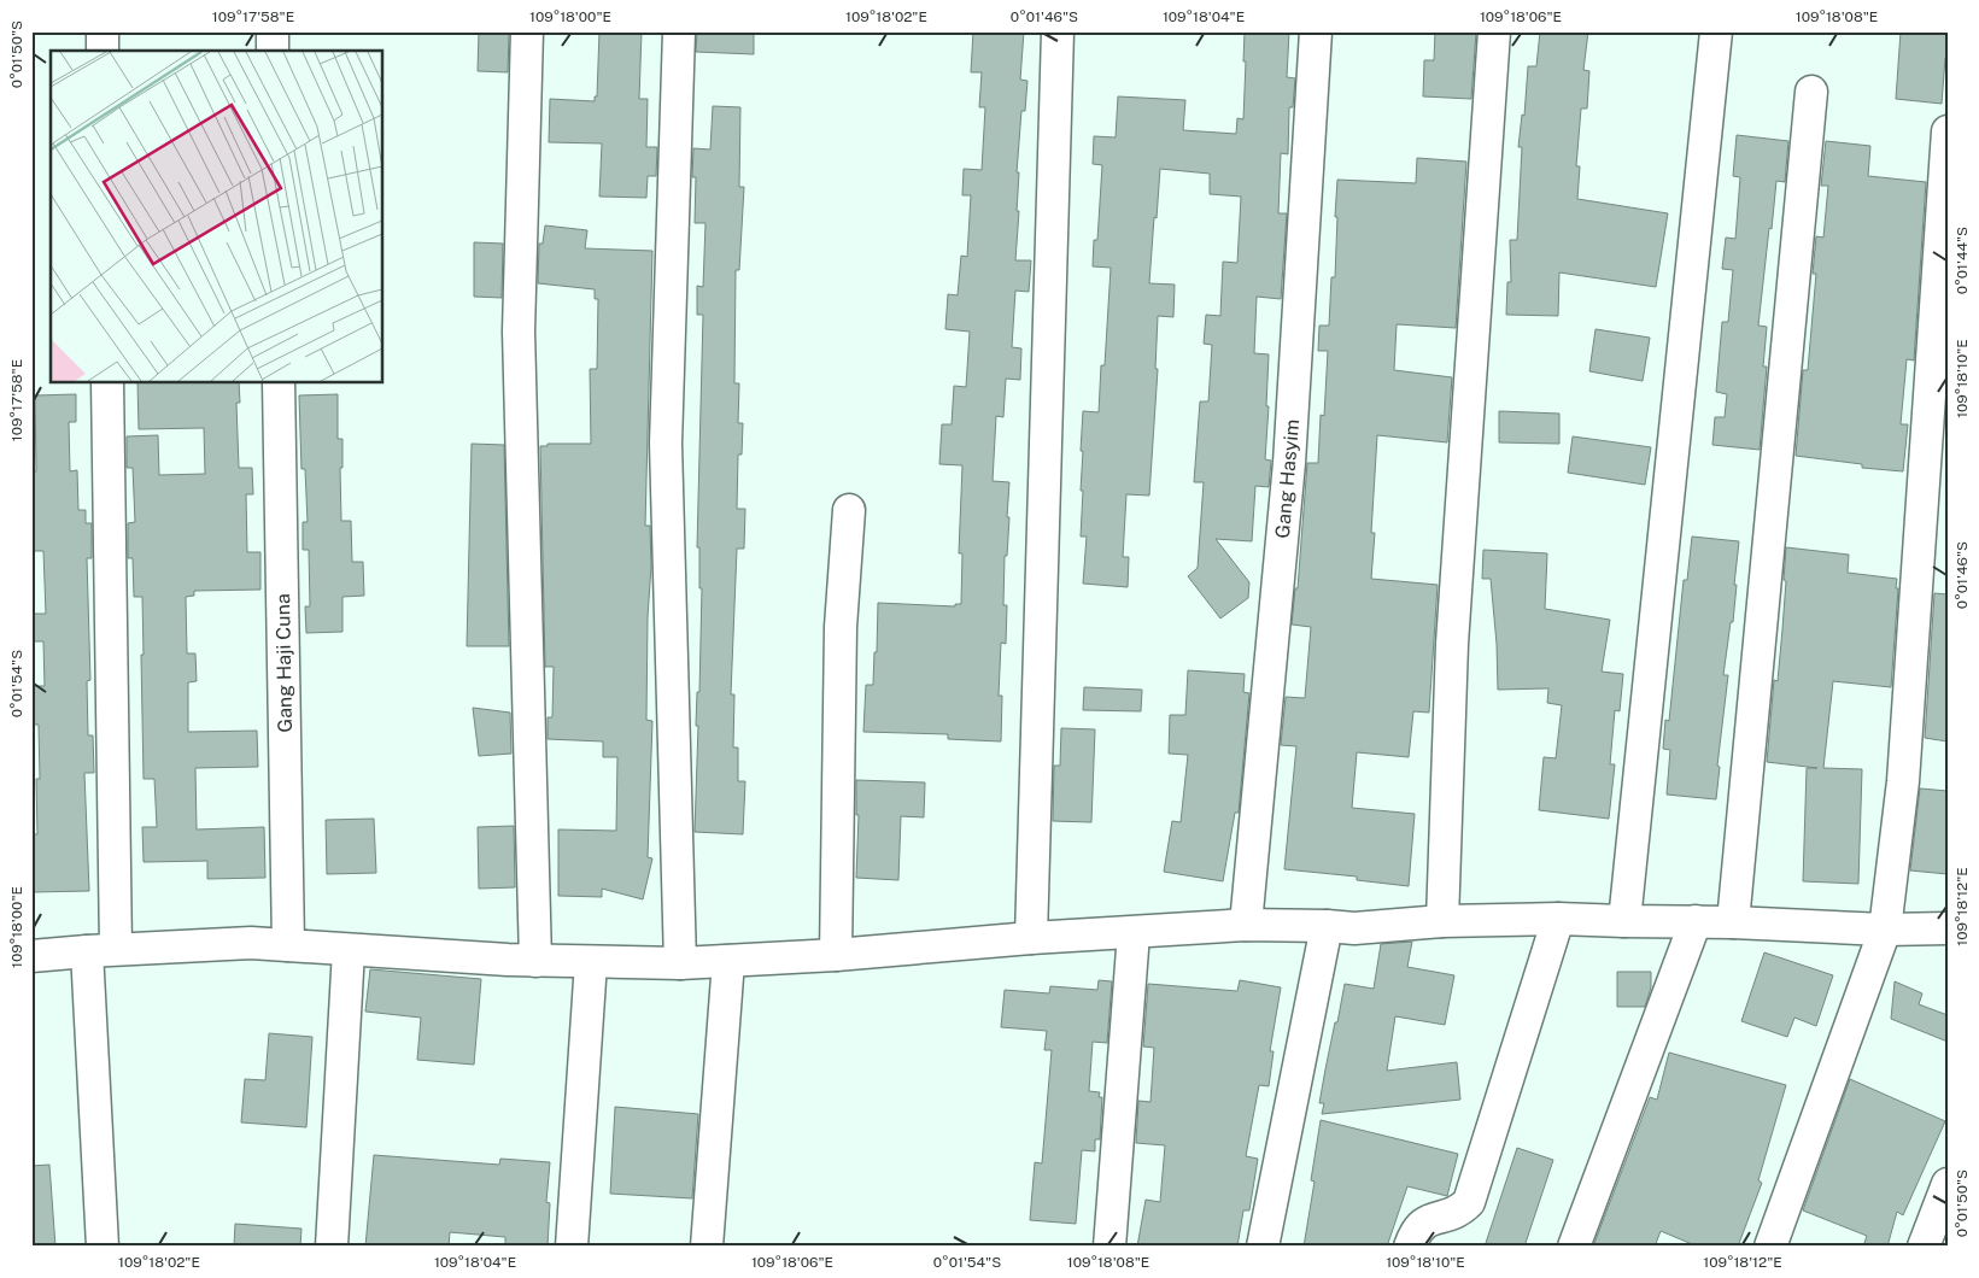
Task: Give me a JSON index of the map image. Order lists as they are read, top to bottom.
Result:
{
  "streets": {
    "street": ["Gang Hasyim", "Gang Haji Cuna"]
  },
  "coordinates": [
    "109°17'58\"E",
    "109°18'00\"E",
    "109°18'02\"E",
    "0°01'46\"S",
    "109°18'04\"E",
    "109°18'06\"E",
    "109°18'08\"E",
    "0°01'50\"S",
    "0°01'44\"S",
    "109°18'10\"E",
    "0°01'54\"S",
    "109°18'12\"E"
  ]
}
